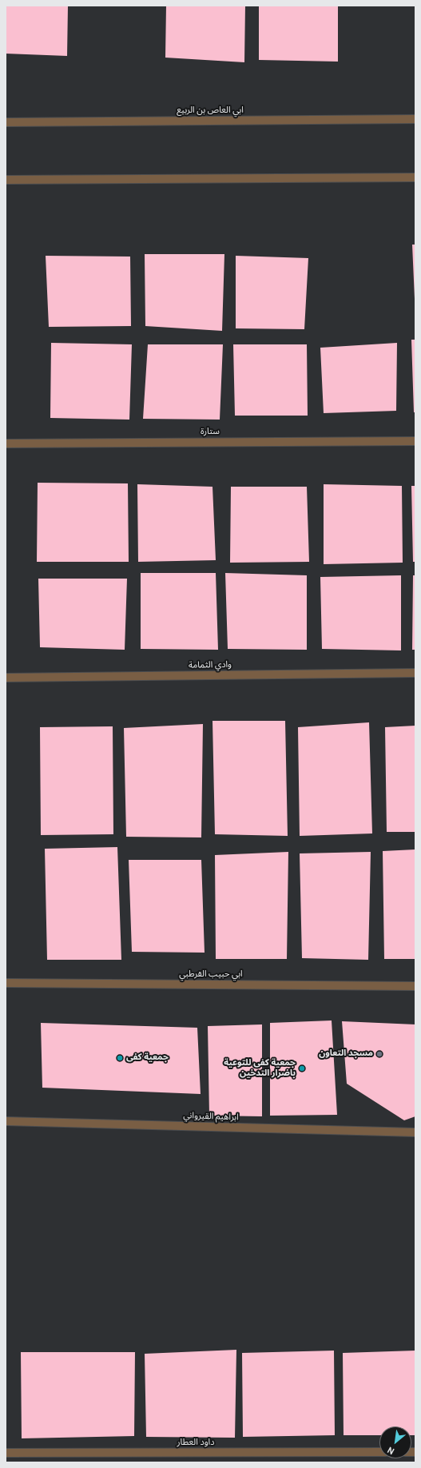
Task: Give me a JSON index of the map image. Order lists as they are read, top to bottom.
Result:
{
  "streets": {
    "street": [
      "ابي العاص بن الربيع",
      "ستارة",
      "وادي الثمامة",
      "ابي حبيب القرطبي",
      "ابراهيم القيرواني",
      "داود العطار"
    ]
  },
  "places": ["مسجد التعاون", "جمعية كفى", "جمعية كفى للتوعية باضرار التدخين"],
  "north": "bottom left"
}
